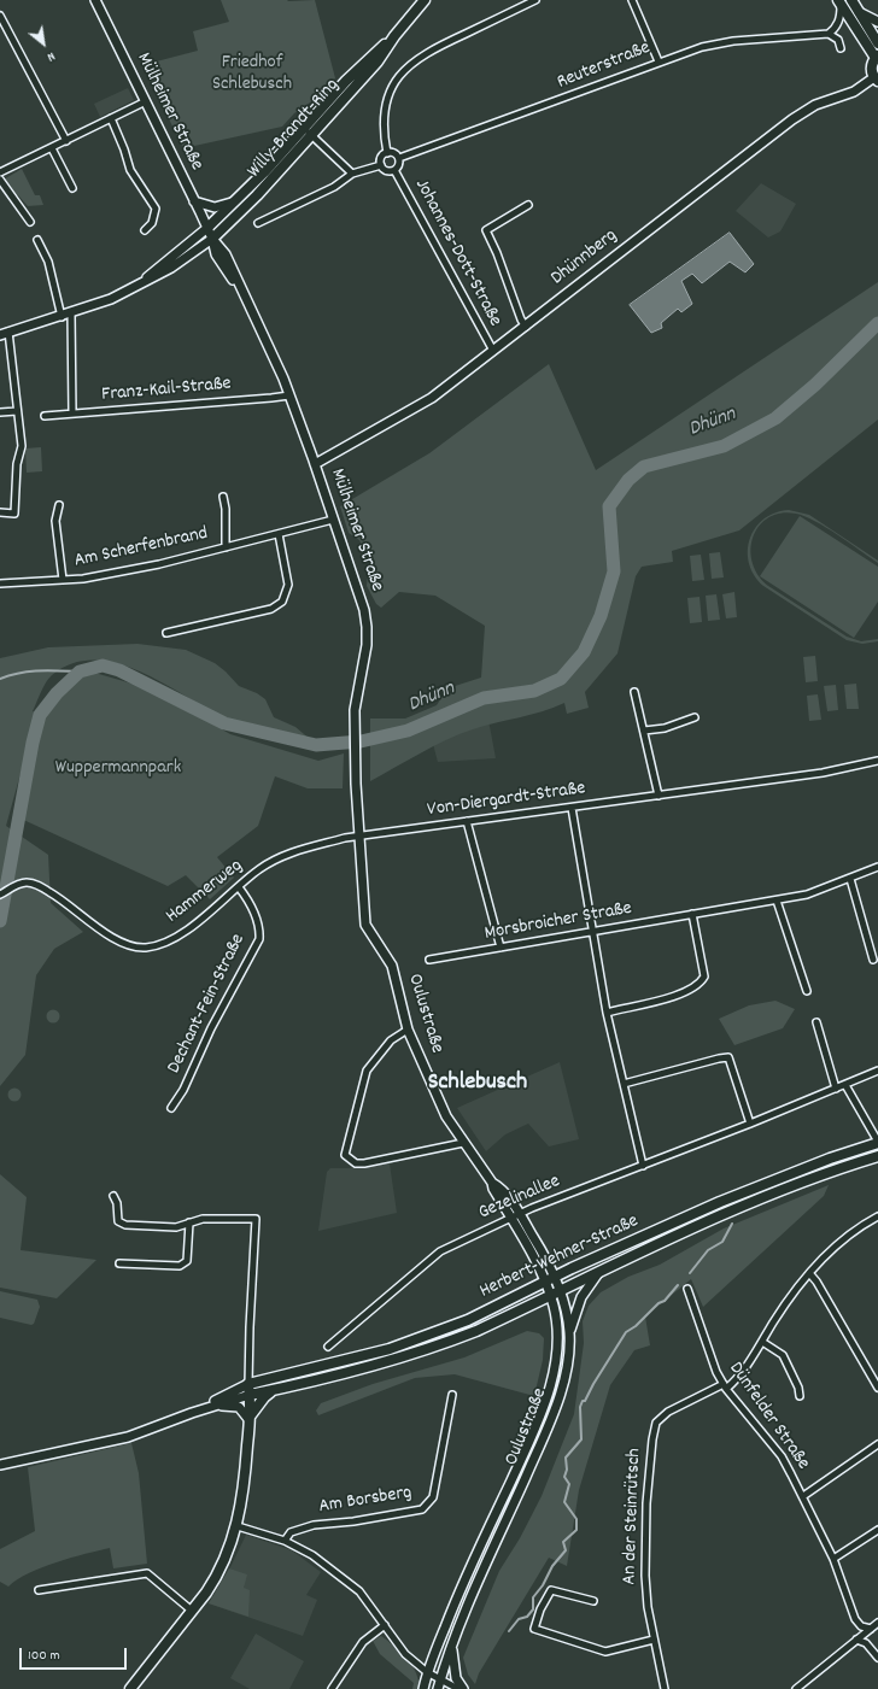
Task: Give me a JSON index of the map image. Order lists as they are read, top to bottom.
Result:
{
  "streets": {
    "main road": [
      "Mülheimer Straße",
      "Willy-Brandt-Ring",
      "Dhünnberg",
      "Oulustraße",
      "Herbert-Wehner-Straße"
    ],
    "street": [
      "Reuterstraße",
      "Johannes-Dott-Straße",
      "Franz-Kail-Straße",
      "Am Scherfenbrand",
      "Von-Diergardt-Straße",
      "Hammerweg",
      "Morsbroicher Straße",
      "Dechant-Fein-Straße",
      "Gezelinallee",
      "Dünfelder Straße",
      "Am Borsberg",
      "An der Steinrütsch"
    ]
  },
  "crossings": [
    ["Reuterstraße", "Johannes-Dott-Straße"],
    ["Mülheimer Straße", "Willy-Brandt-Ring"],
    ["Mülheimer Straße", "Dhünnberg"],
    ["Mülheimer Straße", "Franz-Kail-Straße"],
    ["Mülheimer Straße", "Am Scherfenbrand"],
    ["Mülheimer Straße", "Von-Diergardt-Straße"],
    ["Mülheimer Straße", "Hammerweg"],
    ["Mülheimer Straße", "Oulustraße"],
    ["Johannes-Dott-Straße", "Dhünnberg"],
    ["Von-Diergardt-Straße", "Hammerweg"],
    ["Hammerweg", "Dechant-Fein-Straße"],
    ["Oulustraße", "Gezelinallee"],
    ["Oulustraße", "Herbert-Wehner-Straße"],
    ["Dünfelder Straße", "An der Steinrütsch"]
  ],
  "districts": ["Schlebusch"],
  "water": ["Dhünn"],
  "parks": ["Friedhof Schlebusch", "Wuppermannpark"],
  "scale_bar": "100 m",
  "north": "bottom right"
}
